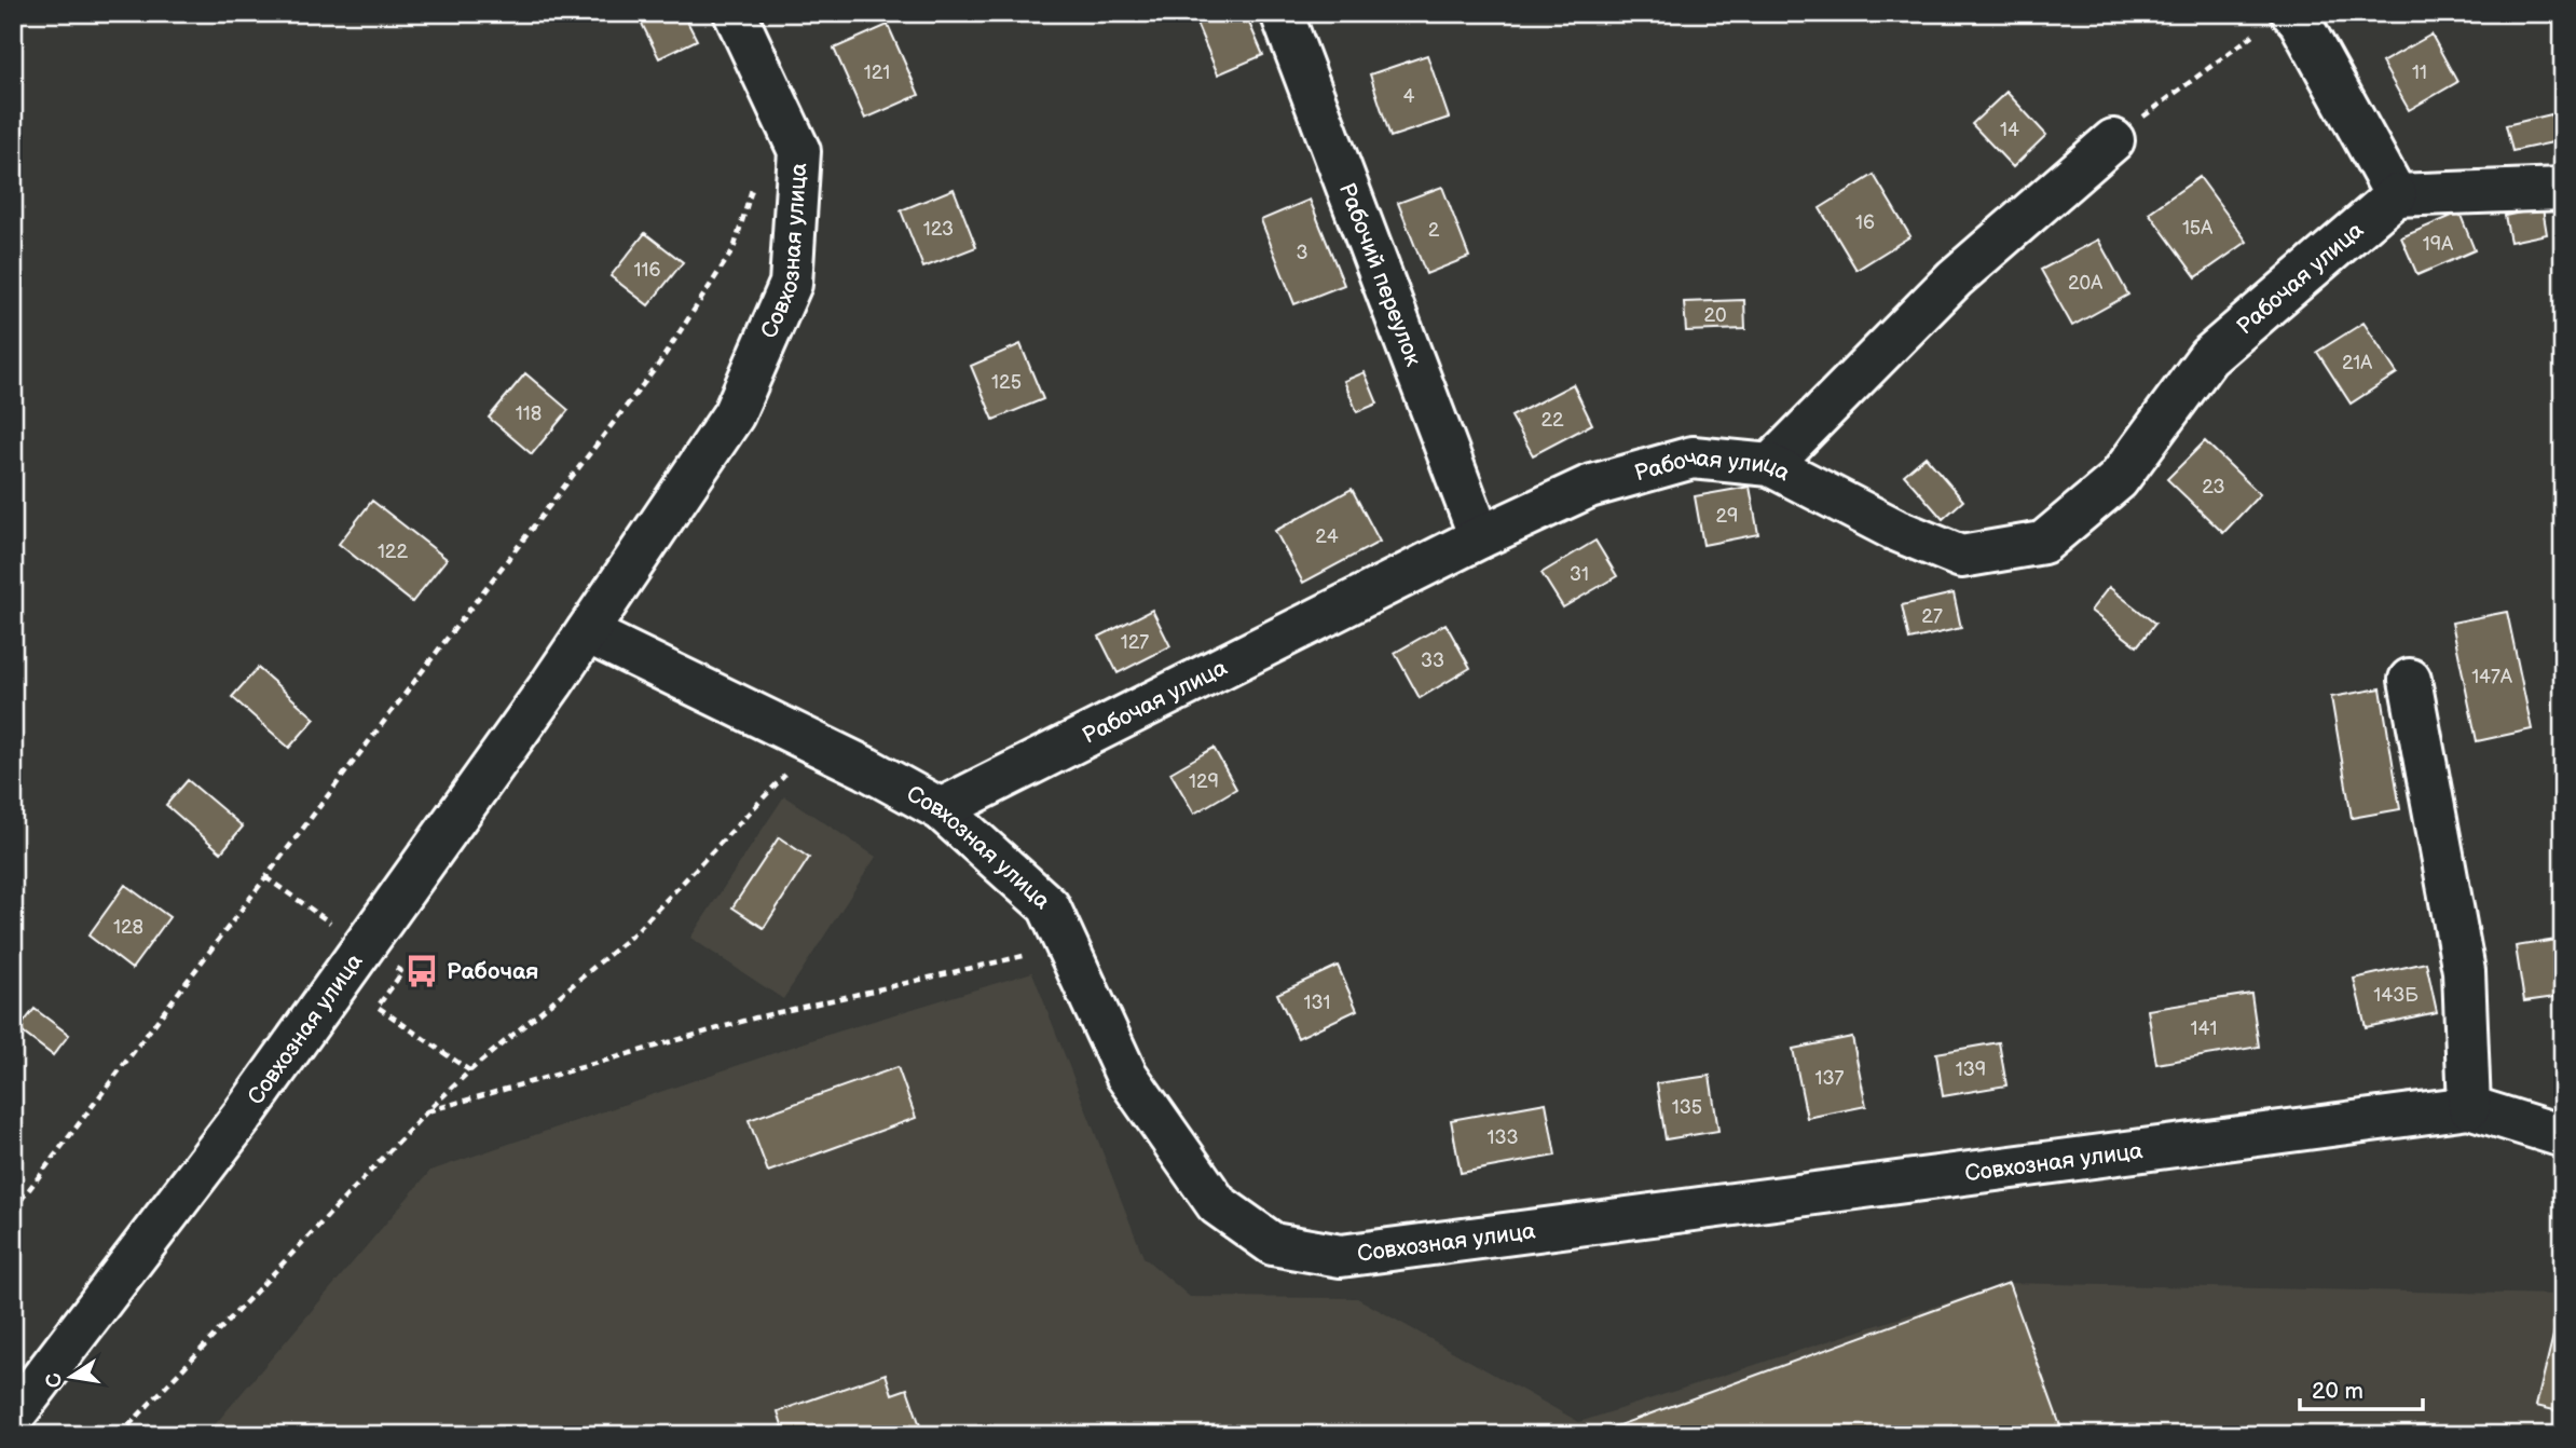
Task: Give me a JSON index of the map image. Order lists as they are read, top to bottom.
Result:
{
  "streets": {
    "street": ["Совхозная улица", "Рабочий переулок", "Рабочая улица"]
  },
  "crossings": [
    ["Совхозная улица", "Рабочая улица"],
    ["Рабочий переулок", "Рабочая улица"]
  ],
  "places": {
    "bus stop": ["Рабочая"]
  },
  "house_numbers": [
    "121",
    "11",
    "4",
    "14",
    "16",
    "15А",
    "123",
    "2",
    "19А",
    "3",
    "116",
    "20А",
    "20",
    "21А",
    "125",
    "118",
    "22",
    "23",
    "29",
    "24",
    "122",
    "31",
    "27",
    "127",
    "33",
    "147А",
    "129",
    "128",
    "143Б",
    "131",
    "141",
    "139",
    "137",
    "135",
    "133"
  ],
  "scale_bar": "20 m",
  "north": "left"
}
